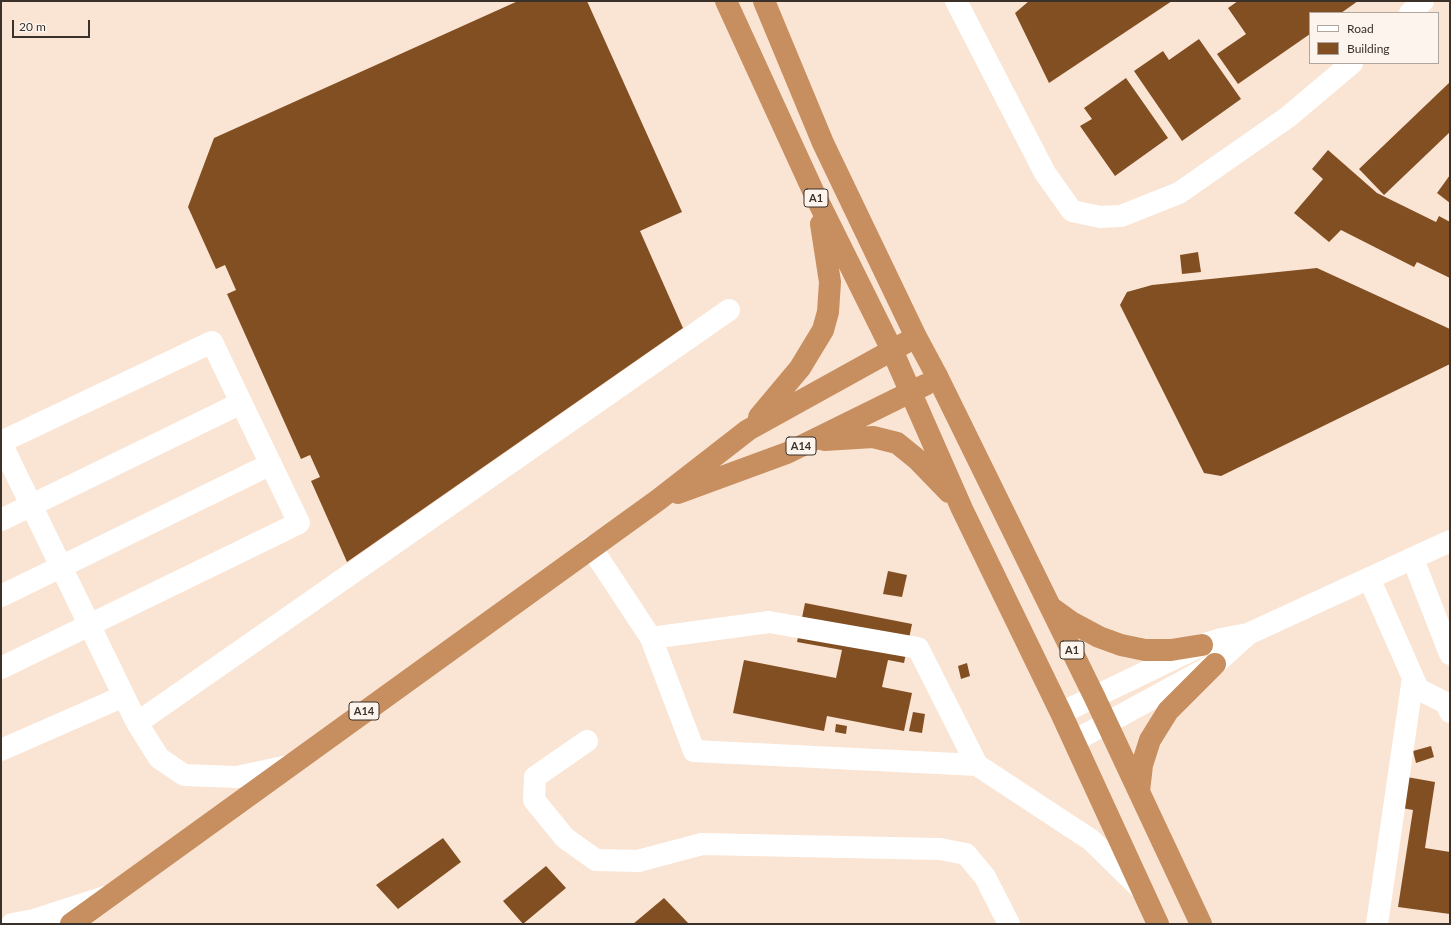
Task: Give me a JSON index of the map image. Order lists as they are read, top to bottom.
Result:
{
  "streets": {
    "highway": ["A1", "A14"]
  },
  "crossings": [
    ["A1", "A14"]
  ],
  "legend": ["Road", "Building"],
  "scale_bar": "20 m"
}
